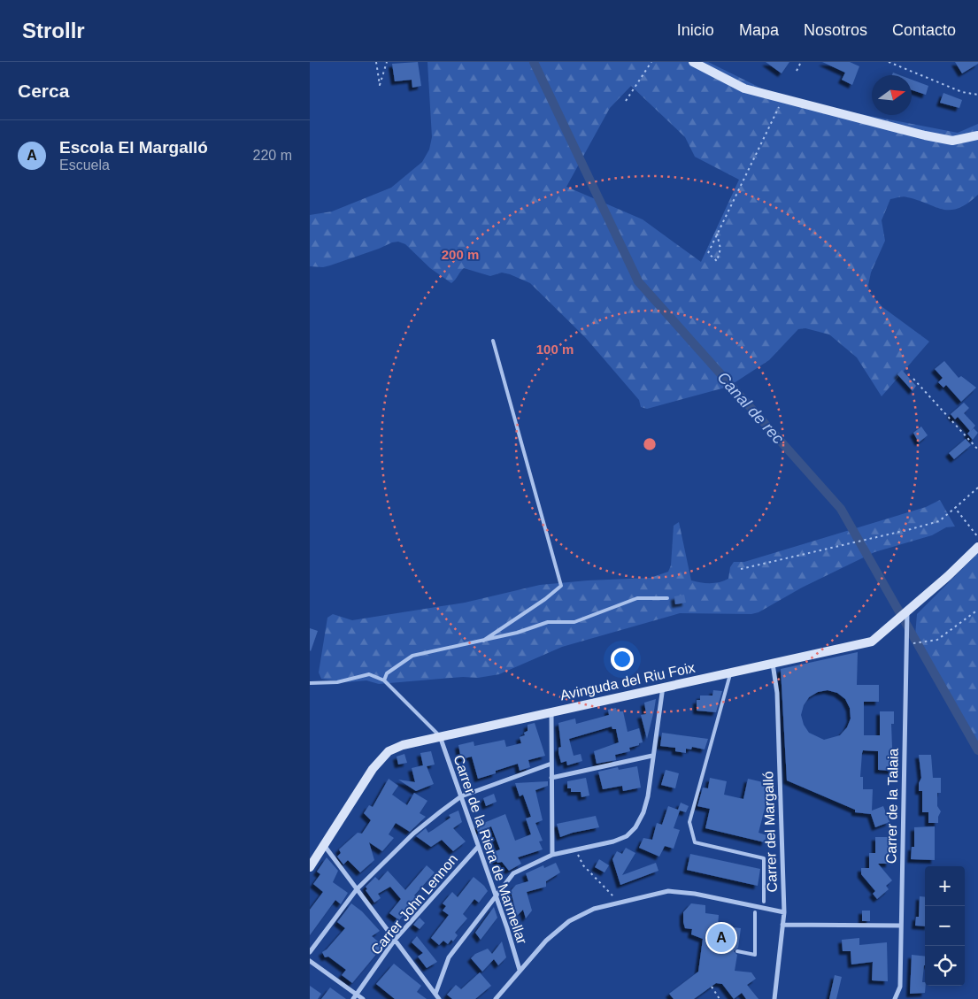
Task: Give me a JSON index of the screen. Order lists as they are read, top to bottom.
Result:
{
  "streets": {
    "street": [
      "Avinguda del Riu Foix",
      "Carrer de la Talaia",
      "Carrer del Margalló",
      "Carrer de la Riera de Marmellar",
      "Carrer John Lennon"
    ]
  },
  "crossings": [
    ["Avinguda del Riu Foix", "Carrer de la Talaia"],
    ["Avinguda del Riu Foix", "Carrer del Margalló"],
    ["Avinguda del Riu Foix", "Carrer de la Riera de Marmellar"],
    ["Carrer de la Riera de Marmellar", "Carrer John Lennon"]
  ],
  "water": ["Canal de rec"],
  "north": "right",
  "page": {
    "header": "Strollr",
    "nav": [
      "Inicio",
      "Mapa",
      "Nosotros",
      "Contacto"
    ],
    "heading": "Cerca",
    "list": [
      {
        "mark": "A",
        "name": "Escola El Margalló",
        "note": "Escuela",
        "value": "220 m"
      }
    ],
    "map_buttons": ["+", "−"],
    "pins": "A"
  },
  "rings": ["200 m", "100 m"]
}
